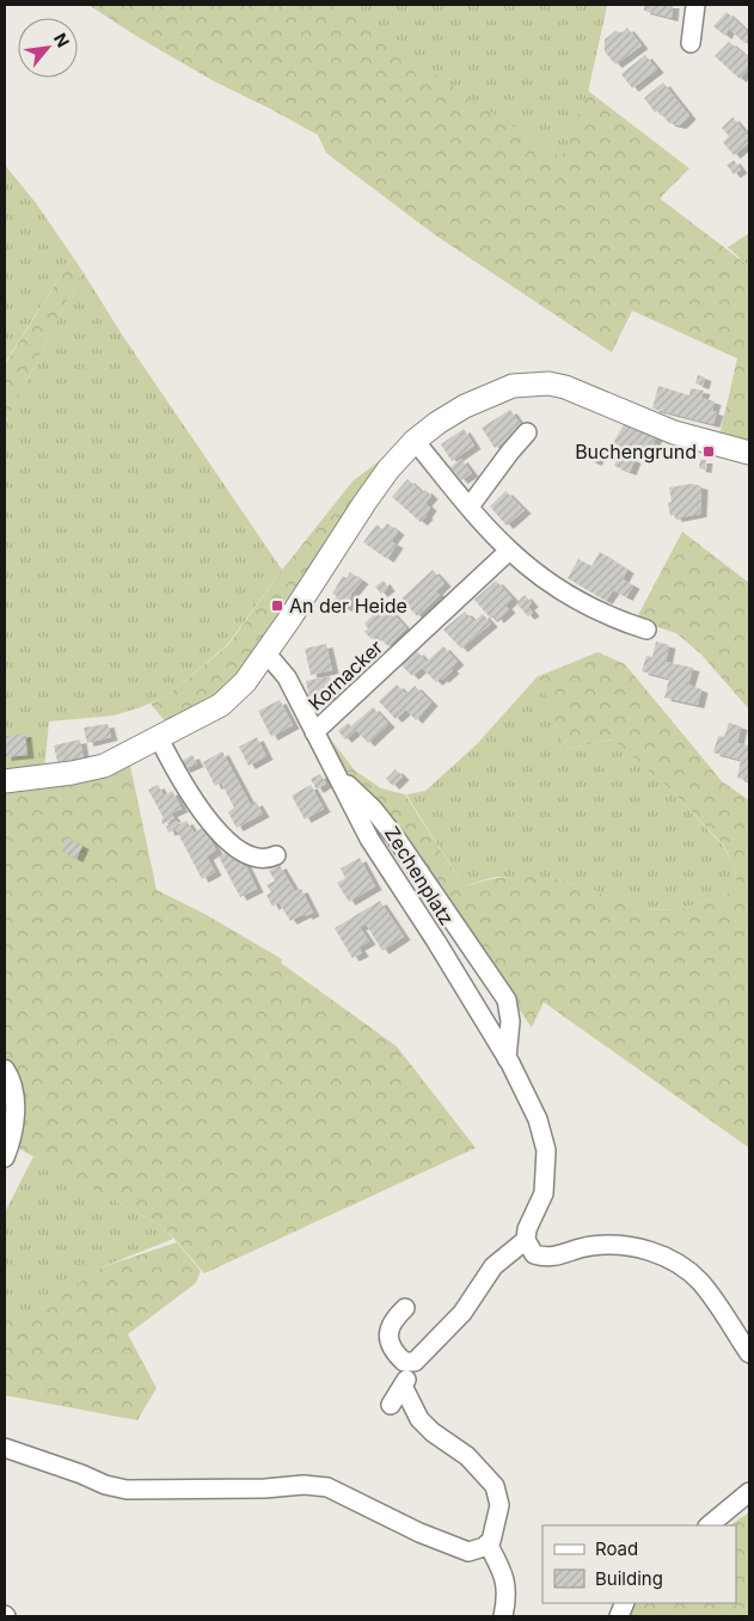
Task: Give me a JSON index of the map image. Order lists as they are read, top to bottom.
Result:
{
  "streets": {
    "street": ["Kornacker", "Zechenplatz"]
  },
  "crossings": [
    ["Kornacker", "Zechenplatz"]
  ],
  "places": {
    "transit": ["Buchengrund", "An der Heide"]
  },
  "legend": ["Road", "Building"],
  "north": "top right"
}
